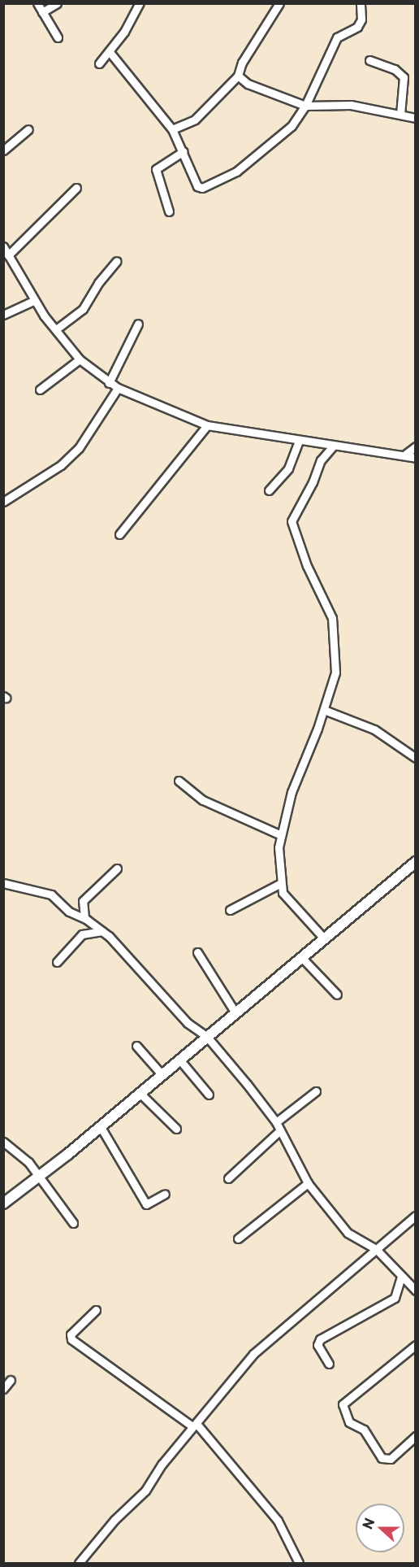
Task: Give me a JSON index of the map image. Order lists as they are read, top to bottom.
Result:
{
  "north": "left"
}
